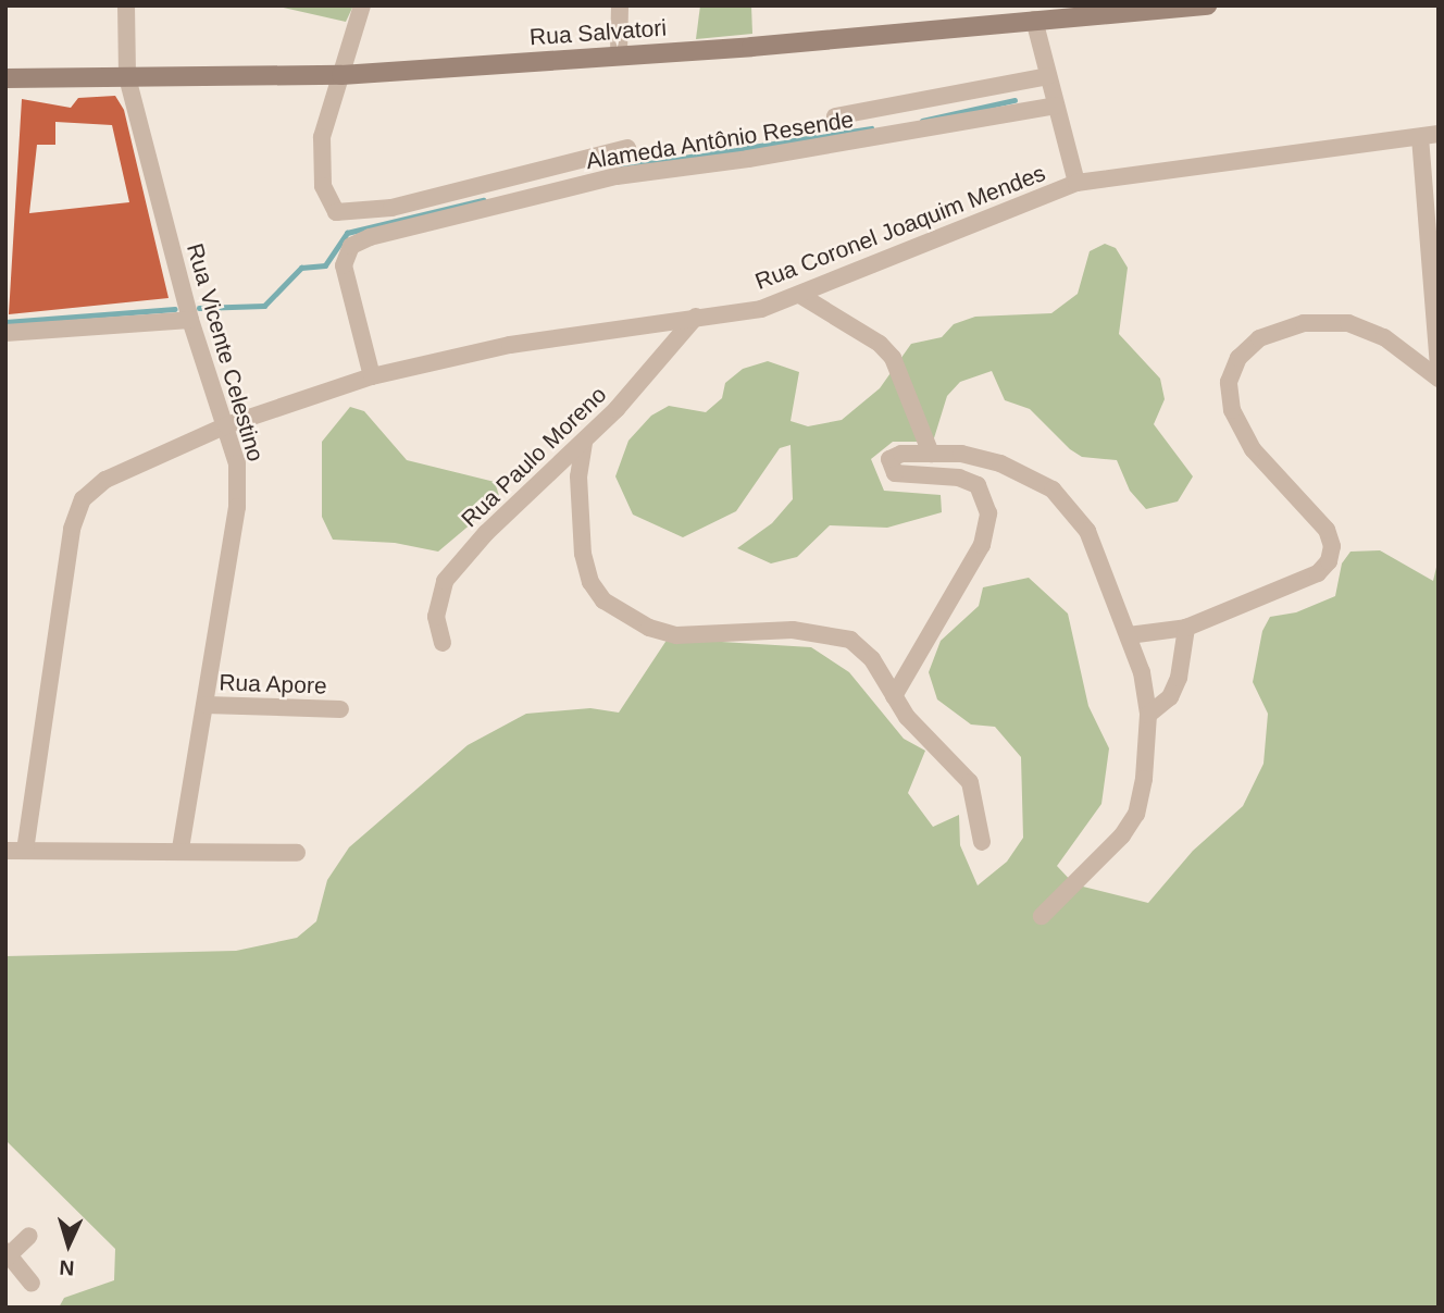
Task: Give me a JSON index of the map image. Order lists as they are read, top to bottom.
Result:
{
  "streets": {
    "street": [
      "Rua Salvatori",
      "Alameda Antônio Resende",
      "Rua Coronel Joaquim Mendes",
      "Rua Vicente Celestino",
      "Rua Paulo Moreno",
      "Rua Apore"
    ]
  },
  "crossings": [
    ["Rua Salvatori", "Alameda Antônio Resende"],
    ["Rua Salvatori", "Rua Coronel Joaquim Mendes"],
    ["Rua Salvatori", "Rua Vicente Celestino"],
    ["Alameda Antônio Resende", "Rua Coronel Joaquim Mendes"],
    ["Rua Coronel Joaquim Mendes", "Rua Vicente Celestino"],
    ["Rua Coronel Joaquim Mendes", "Rua Paulo Moreno"],
    ["Rua Vicente Celestino", "Rua Apore"]
  ],
  "north": "bottom"
}
